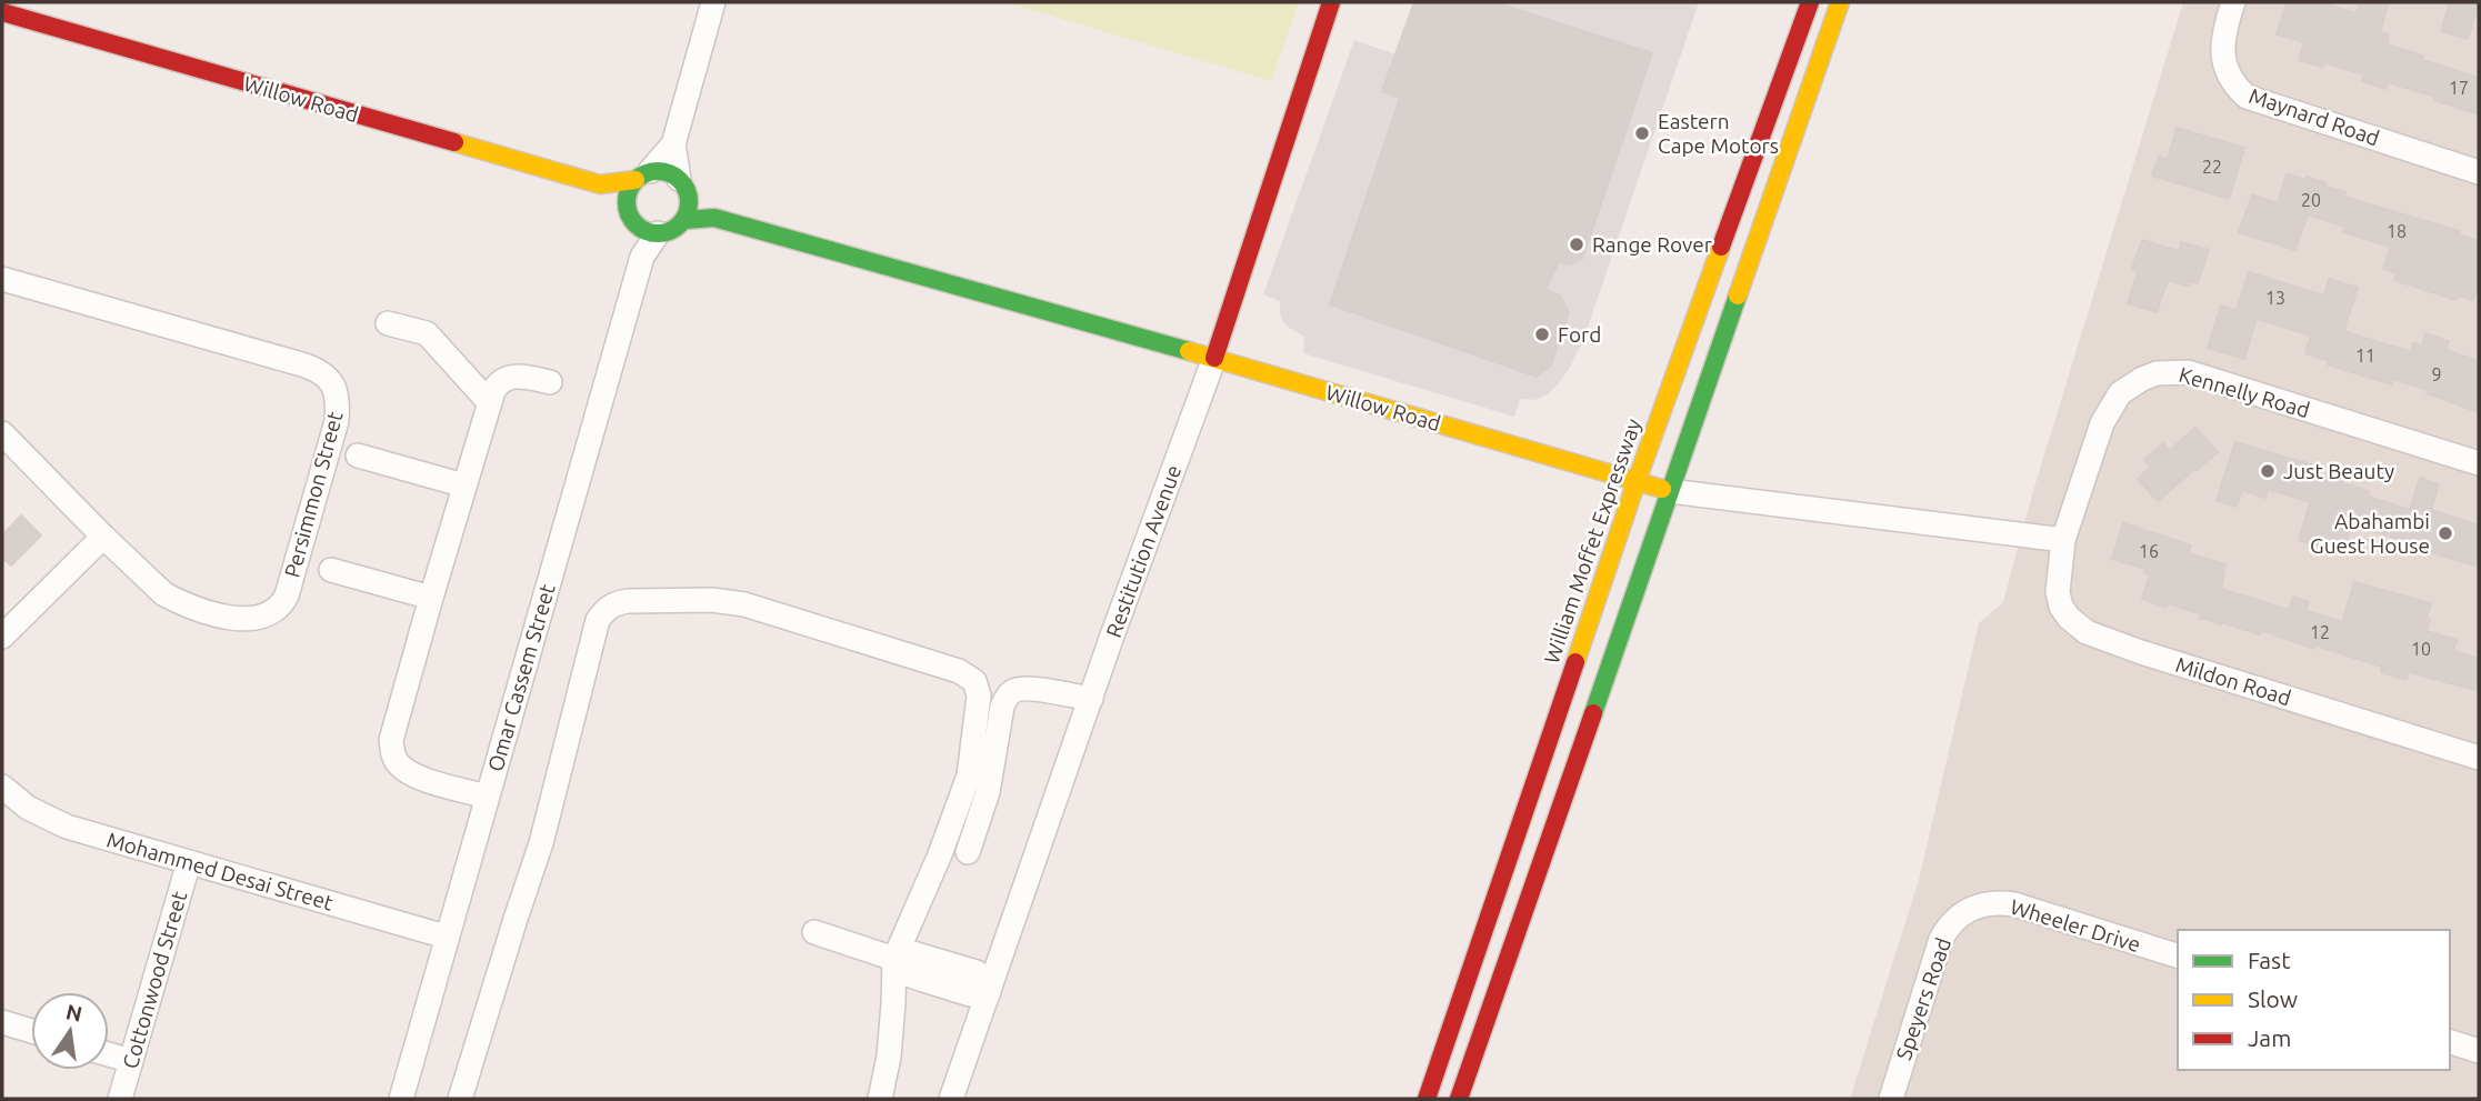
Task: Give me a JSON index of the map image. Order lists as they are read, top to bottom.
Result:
{
  "streets": {
    "main road": ["Willow Road", "William Moffet Expressway", "Restitution Avenue"],
    "street": [
      "Maynard Road",
      "Kennelly Road",
      "Persimmon Street",
      "Omar Cassem Street",
      "Mildon Road",
      "Mohammed Desai Street",
      "Wheeler Drive",
      "Cottonwood Street",
      "Speyers Road"
    ]
  },
  "crossings": [
    ["Willow Road", "Kennelly Road"],
    ["Willow Road", "William Moffet Expressway"],
    ["Willow Road", "Restitution Avenue"],
    ["Willow Road", "Omar Cassem Street"],
    ["Willow Road", "Mildon Road"],
    ["Kennelly Road", "Mildon Road"],
    ["Omar Cassem Street", "Mohammed Desai Street"],
    ["Mohammed Desai Street", "Cottonwood Street"],
    ["Wheeler Drive", "Speyers Road"]
  ],
  "places": [
    "Eastern Cape Motors",
    "Range Rover",
    "Ford",
    "Just Beauty",
    "Abahambi Guest House"
  ],
  "house_numbers": [
    "17",
    "22",
    "20",
    "18",
    "13",
    "11",
    "9",
    "16",
    "12",
    "10"
  ],
  "legend": ["Fast", "Slow", "Jam"],
  "north": "top"
}
